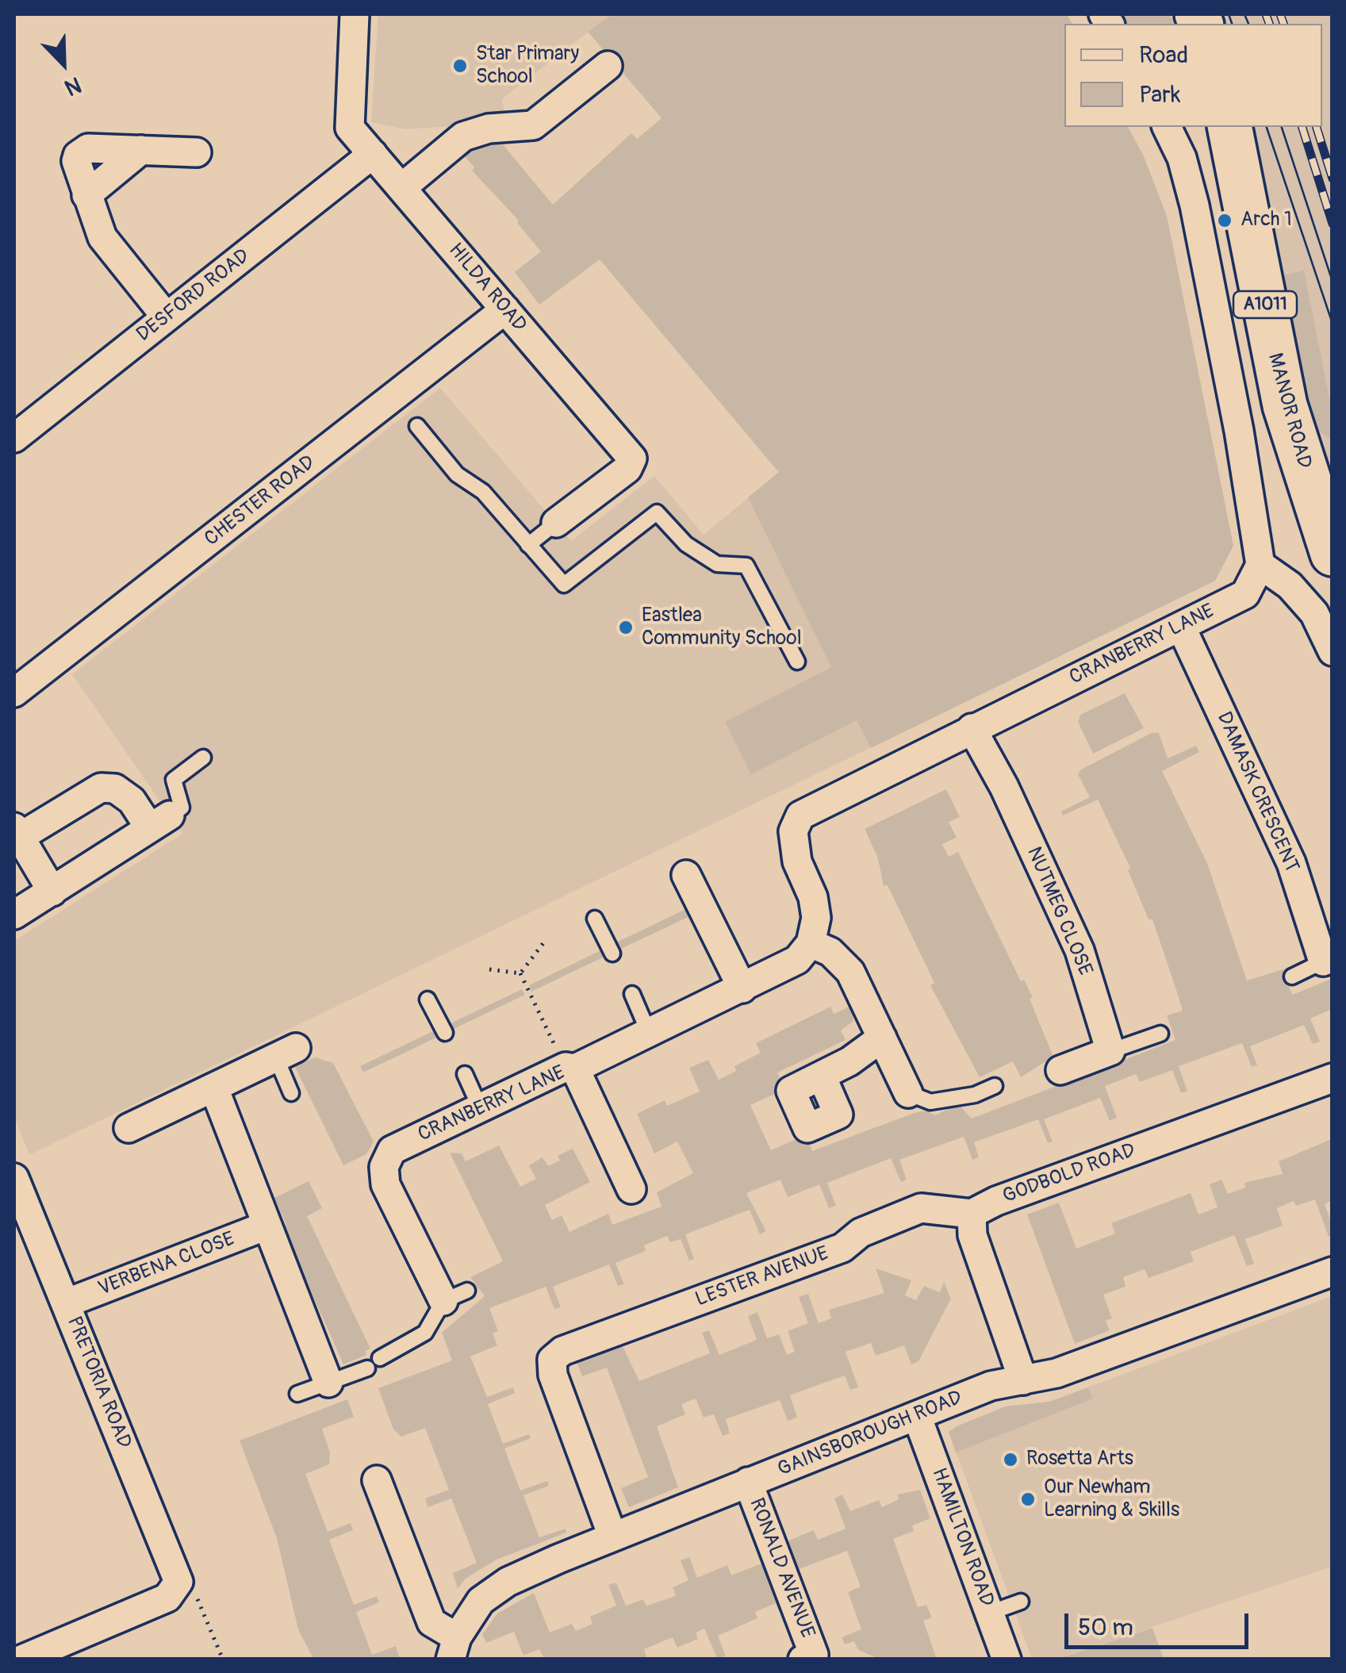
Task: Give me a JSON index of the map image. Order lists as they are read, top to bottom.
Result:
{
  "streets": {
    "main road": ["A1011", "MANOR ROAD"],
    "street": [
      "HILDA ROAD",
      "DESFORD ROAD",
      "CHESTER ROAD",
      "CRANBERRY LANE",
      "DAMASK CRESCENT",
      "NUTMEG CLOSE",
      "GODBOLD ROAD",
      "VERBENA CLOSE",
      "LESTER AVENUE",
      "PRETORIA ROAD",
      "GAINSBOROUGH ROAD",
      "HAMILTON ROAD",
      "RONALD AVENUE"
    ]
  },
  "crossings": [
    ["HILDA ROAD", "DESFORD ROAD"],
    ["HILDA ROAD", "CHESTER ROAD"],
    ["CRANBERRY LANE", "DAMASK CRESCENT"],
    ["CRANBERRY LANE", "NUTMEG CLOSE"],
    ["GODBOLD ROAD", "LESTER AVENUE"],
    ["VERBENA CLOSE", "PRETORIA ROAD"],
    ["LESTER AVENUE", "GAINSBOROUGH ROAD"],
    ["GAINSBOROUGH ROAD", "HAMILTON ROAD"],
    ["GAINSBOROUGH ROAD", "RONALD AVENUE"]
  ],
  "places": [
    "Star Primary School",
    "Arch 1",
    "Eastlea Community School",
    "Rosetta Arts",
    "Our Newham Learning & Skills"
  ],
  "legend": ["Road", "Park"],
  "scale_bar": "50 m",
  "north": "bottom right"
}
